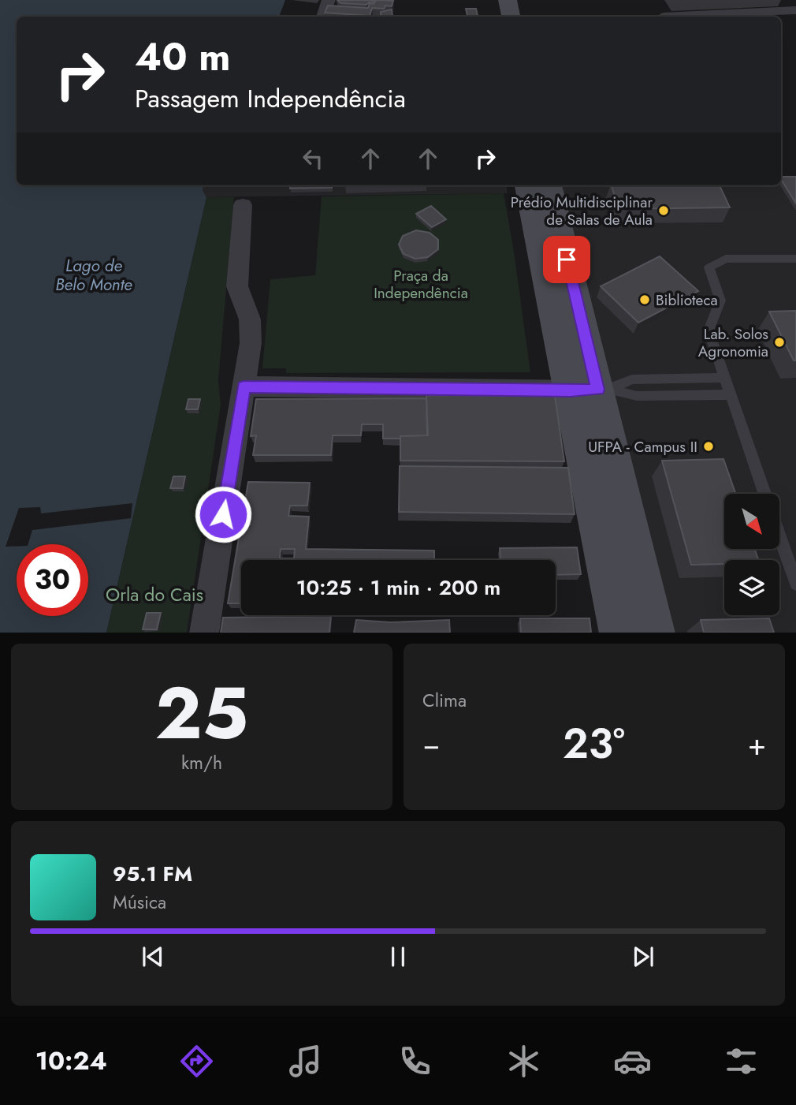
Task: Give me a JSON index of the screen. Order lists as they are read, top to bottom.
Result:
{
  "water": ["Lago de Belo Monte"],
  "parks": ["Praça da Independência", "Orla do Cais"],
  "places": [
    "Prédio Multidisciplinar de Salas de Aula",
    "Biblioteca",
    "Lab. Solos Agronomia",
    "UFPA - Campus II"
  ],
  "north": "bottom right",
  "page": {
    "turn": ["40 m", "Passagem Independência"],
    "limit": "30",
    "trip": "10:25 · 1 min · 200 m",
    "tile": [
      ["25", "km/h"],
      "Clima"
    ],
    "heat": ["−", "23°", "+"],
    "song": ["95.1 FM", "Música"],
    "tabs": "10:24"
  }
}
